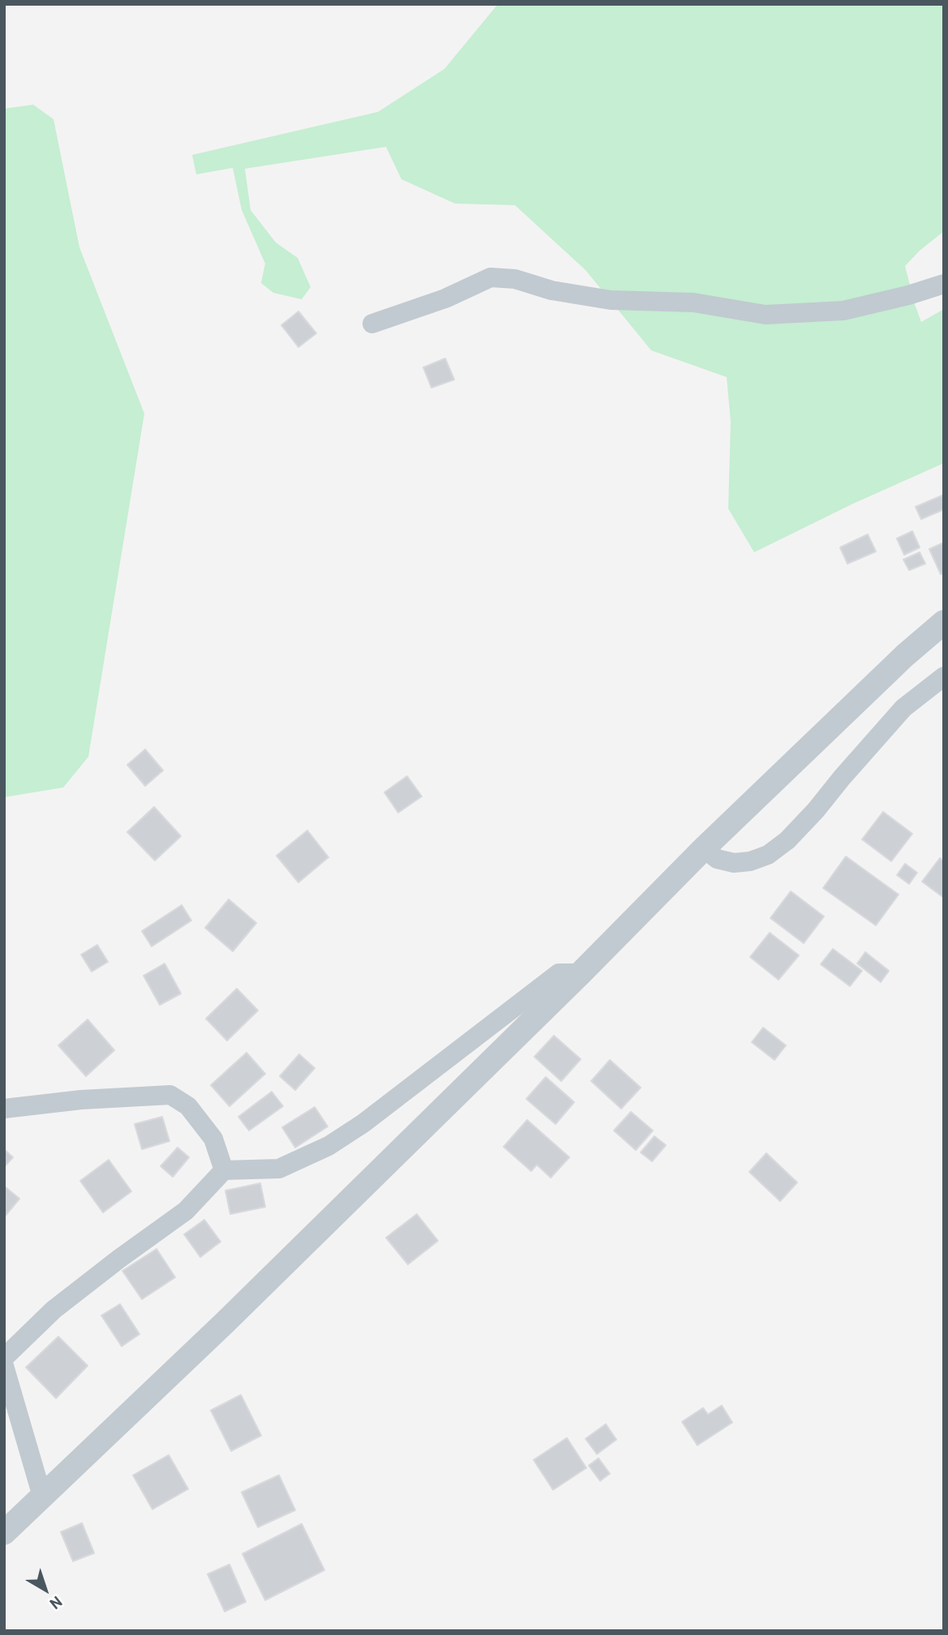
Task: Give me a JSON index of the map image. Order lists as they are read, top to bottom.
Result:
{
  "north": "bottom right"
}
